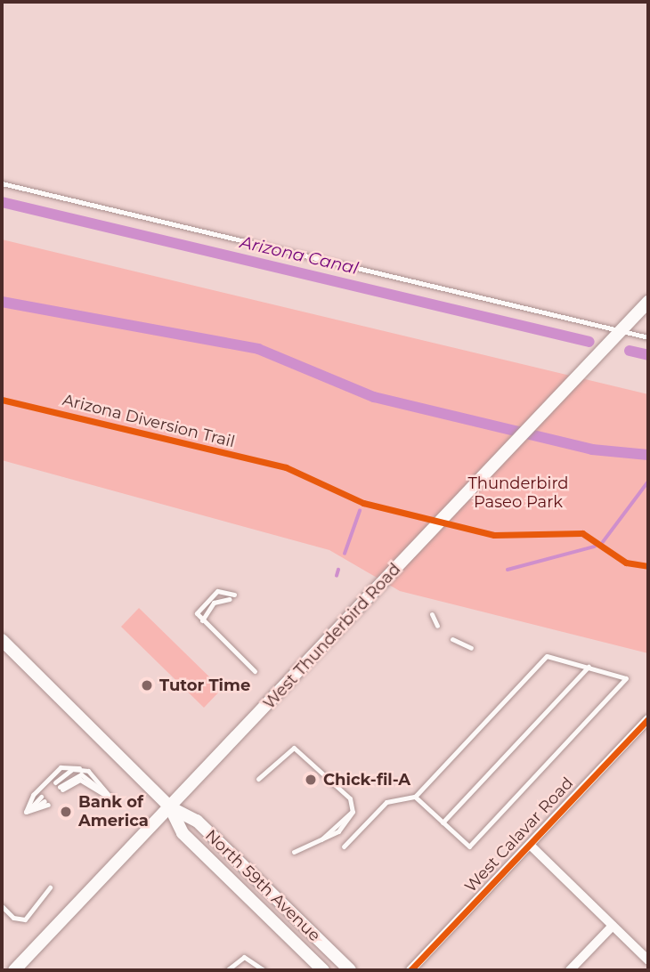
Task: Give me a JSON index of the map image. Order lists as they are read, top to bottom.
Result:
{
  "streets": {
    "main road": ["West Thunderbird Road", "North 59th Avenue"],
    "street": ["West Calavar Road"],
    "cycle path": ["Arizona Diversion Trail"]
  },
  "crossings": [
    ["West Thunderbird Road", "North 59th Avenue"]
  ],
  "water": ["Arizona Canal"],
  "parks": ["Thunderbird Paseo Park"],
  "places": ["Tutor Time", "Chick-fil-A", "Bank of America"]
}
